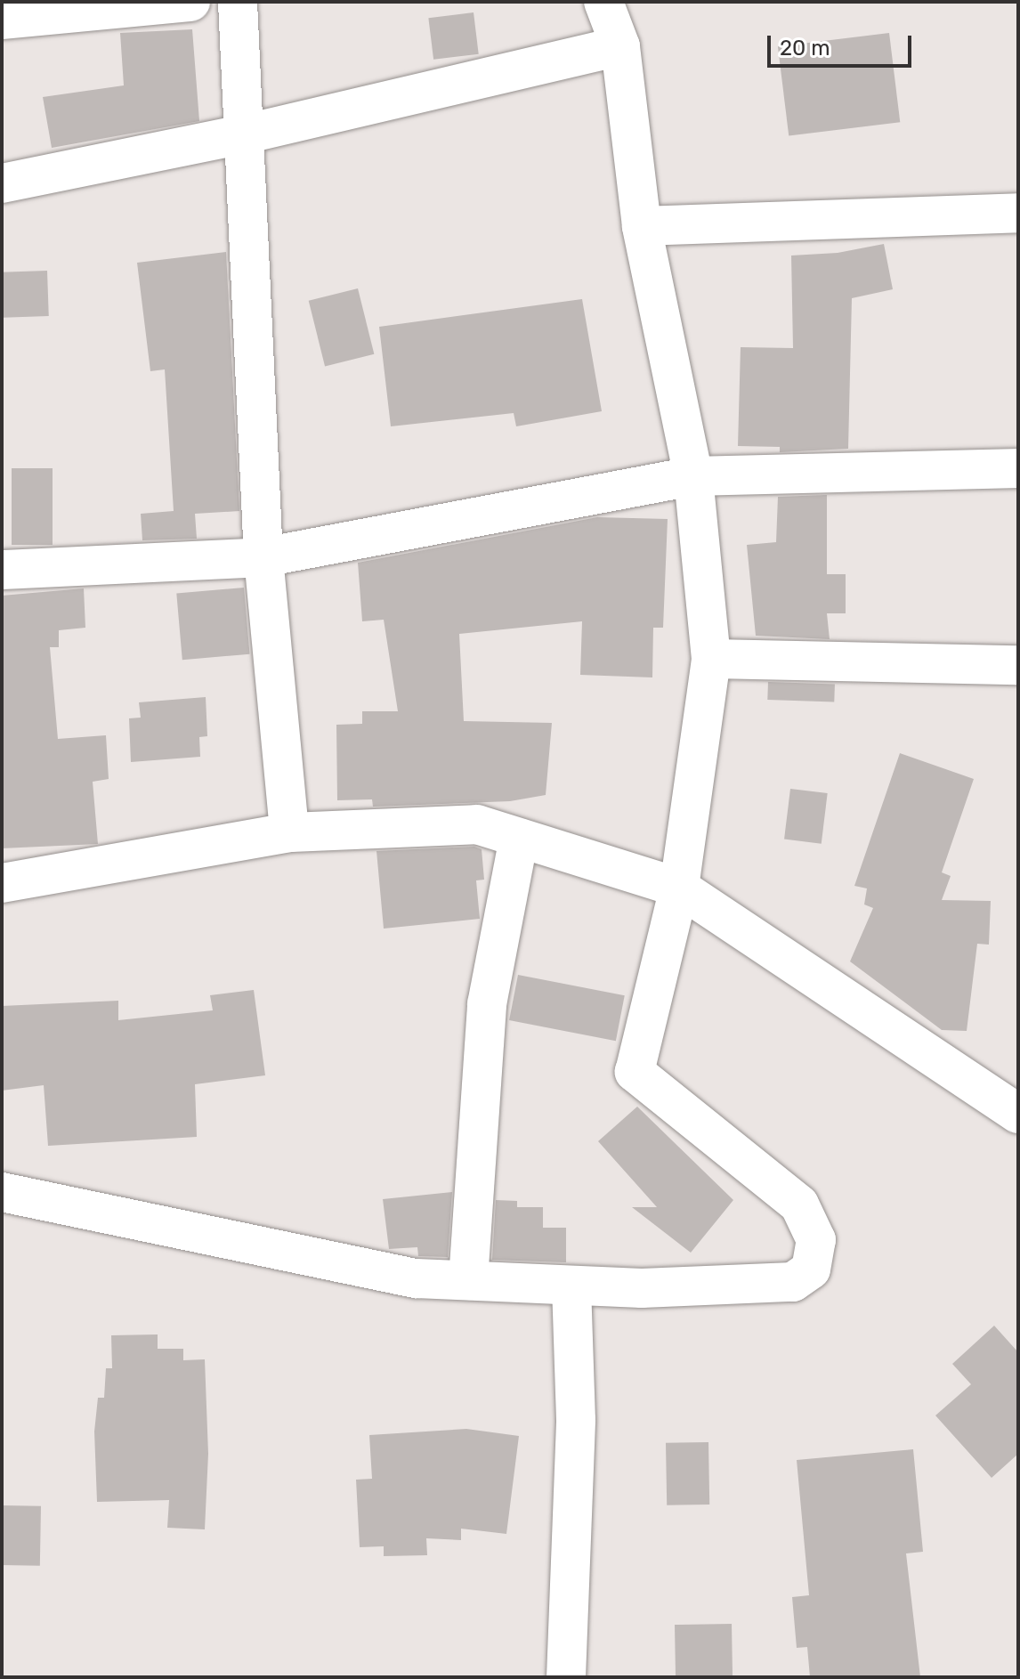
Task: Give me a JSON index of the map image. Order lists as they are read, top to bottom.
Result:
{
  "scale_bar": "20 m"
}
